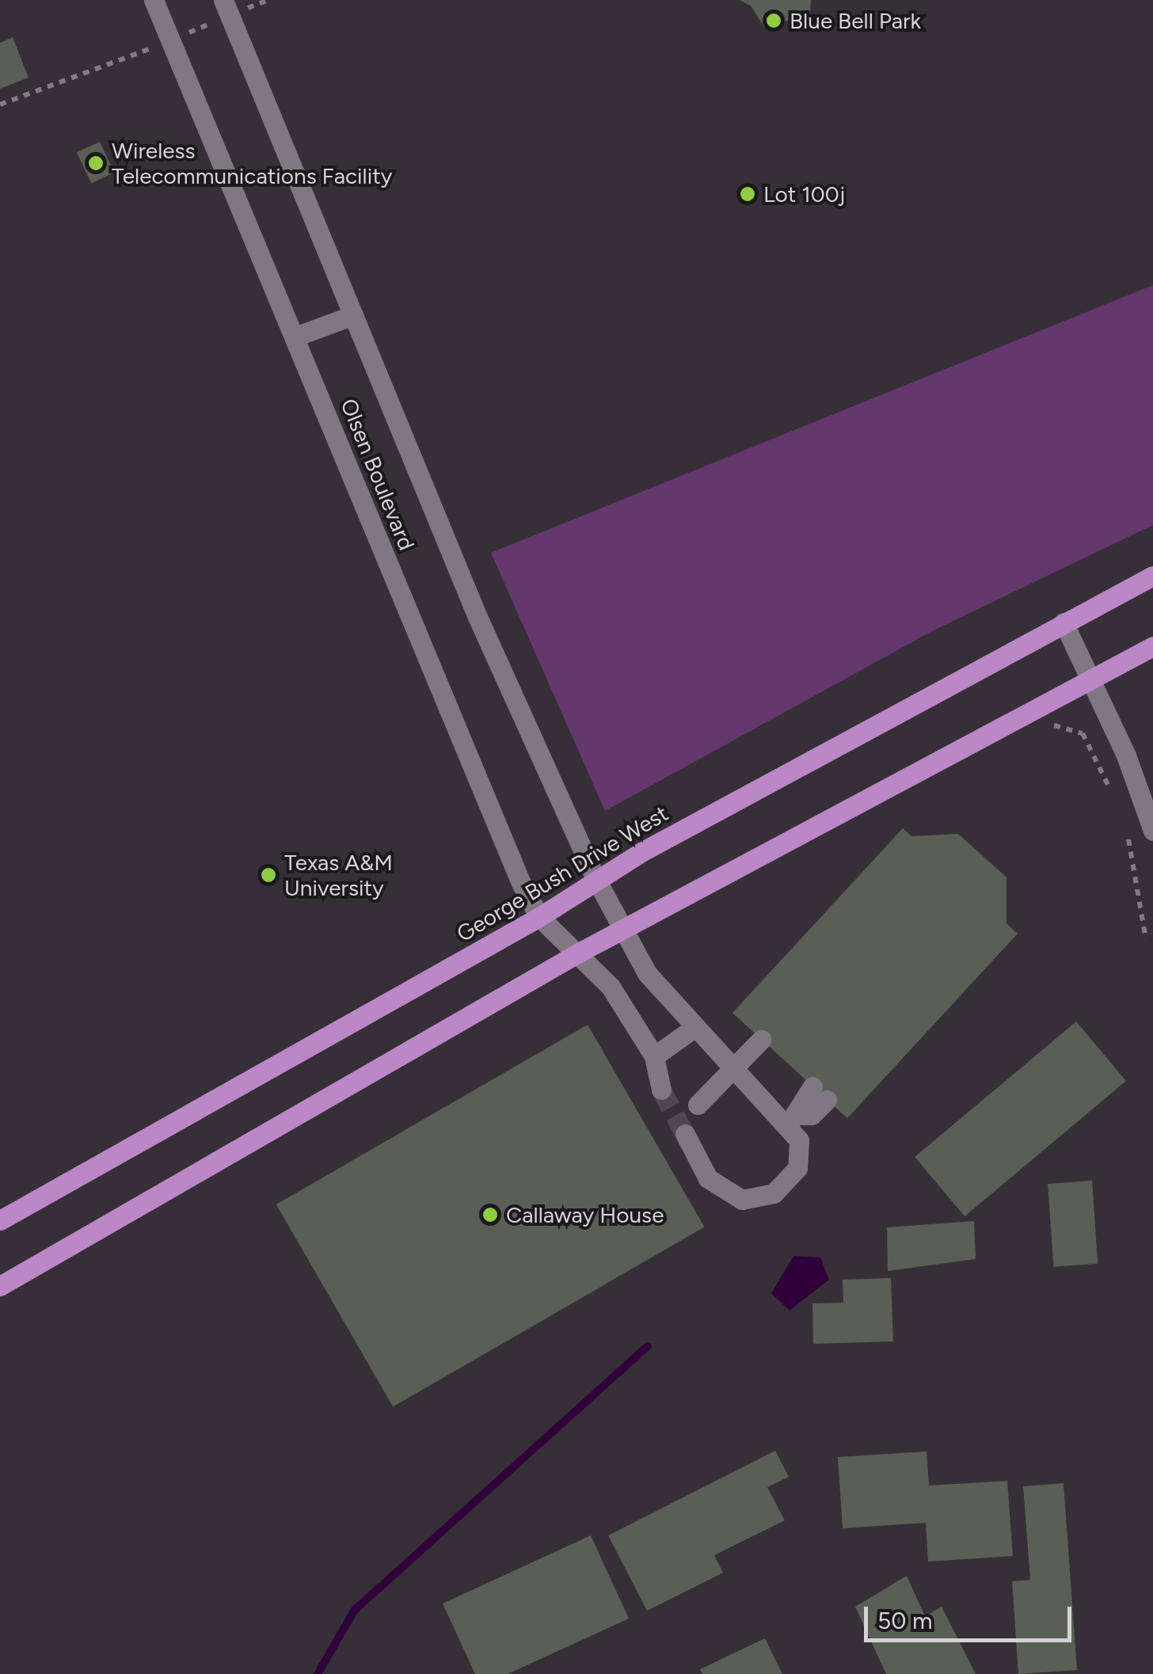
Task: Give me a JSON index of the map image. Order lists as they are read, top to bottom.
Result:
{
  "streets": {
    "main road": ["George Bush Drive West"],
    "street": ["Olsen Boulevard"]
  },
  "crossings": [
    ["Olsen Boulevard", "George Bush Drive West"]
  ],
  "places": [
    "Blue Bell Park",
    "Wireless Telecommunications Facility",
    "Lot 100j",
    "Texas A&M University",
    "Callaway House"
  ],
  "scale_bar": "50 m"
}
